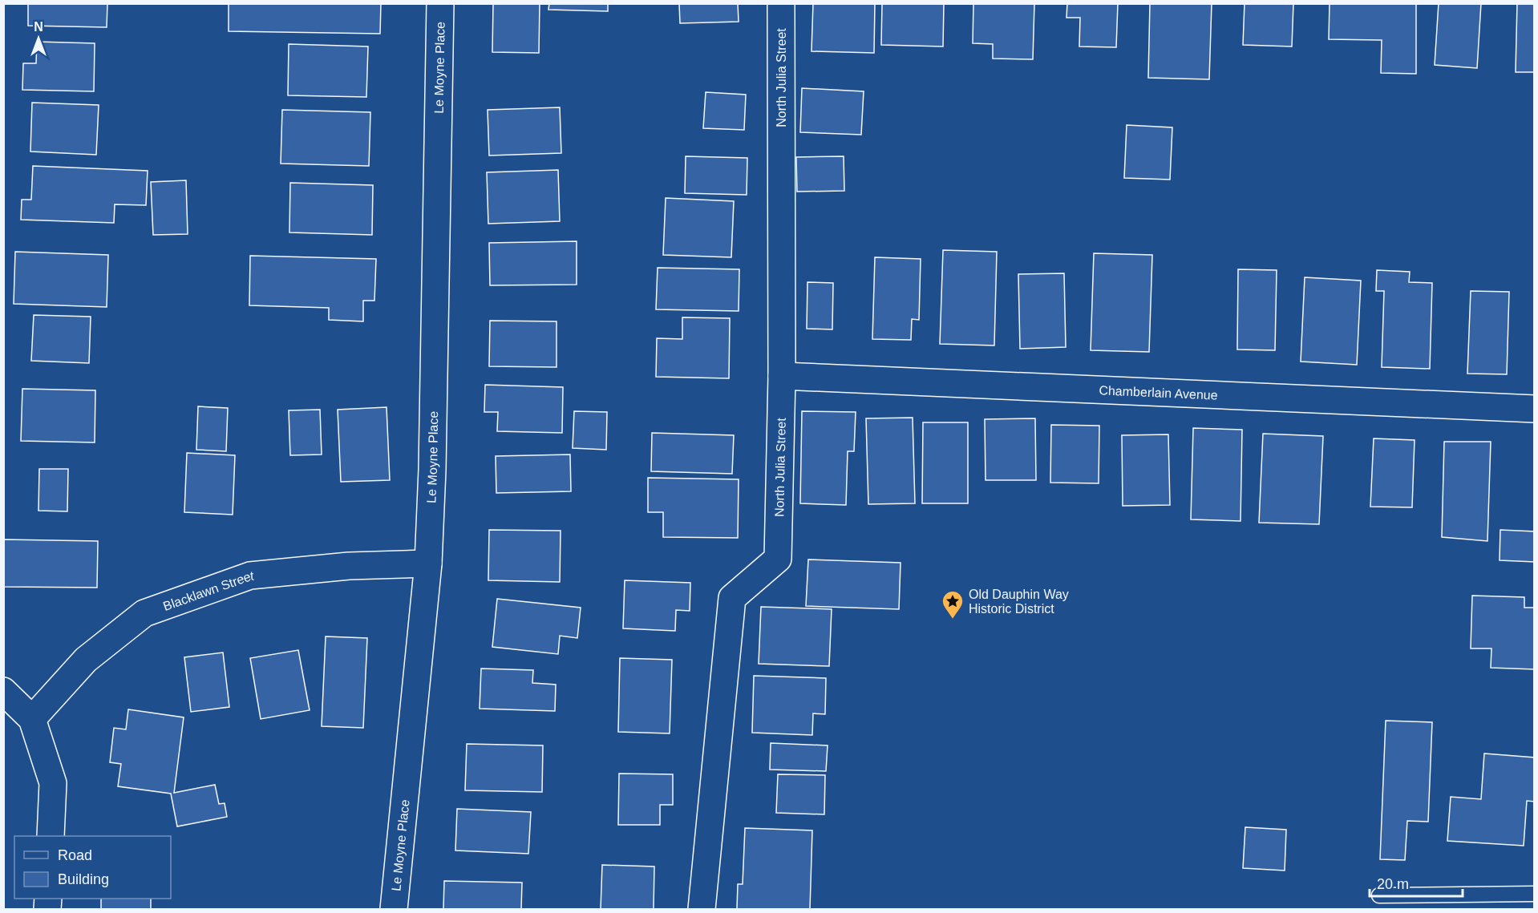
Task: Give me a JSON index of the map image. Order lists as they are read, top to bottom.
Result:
{
  "streets": {
    "street": [
      "Le Moyne Place",
      "North Julia Street",
      "Chamberlain Avenue",
      "Blacklawn Street"
    ]
  },
  "crossings": [
    ["Le Moyne Place", "Blacklawn Street"],
    ["North Julia Street", "Chamberlain Avenue"]
  ],
  "places": {
    "place": ["Old Dauphin Way Historic District"]
  },
  "legend": ["Road", "Building"],
  "scale_bar": "20 m",
  "north": "top"
}
